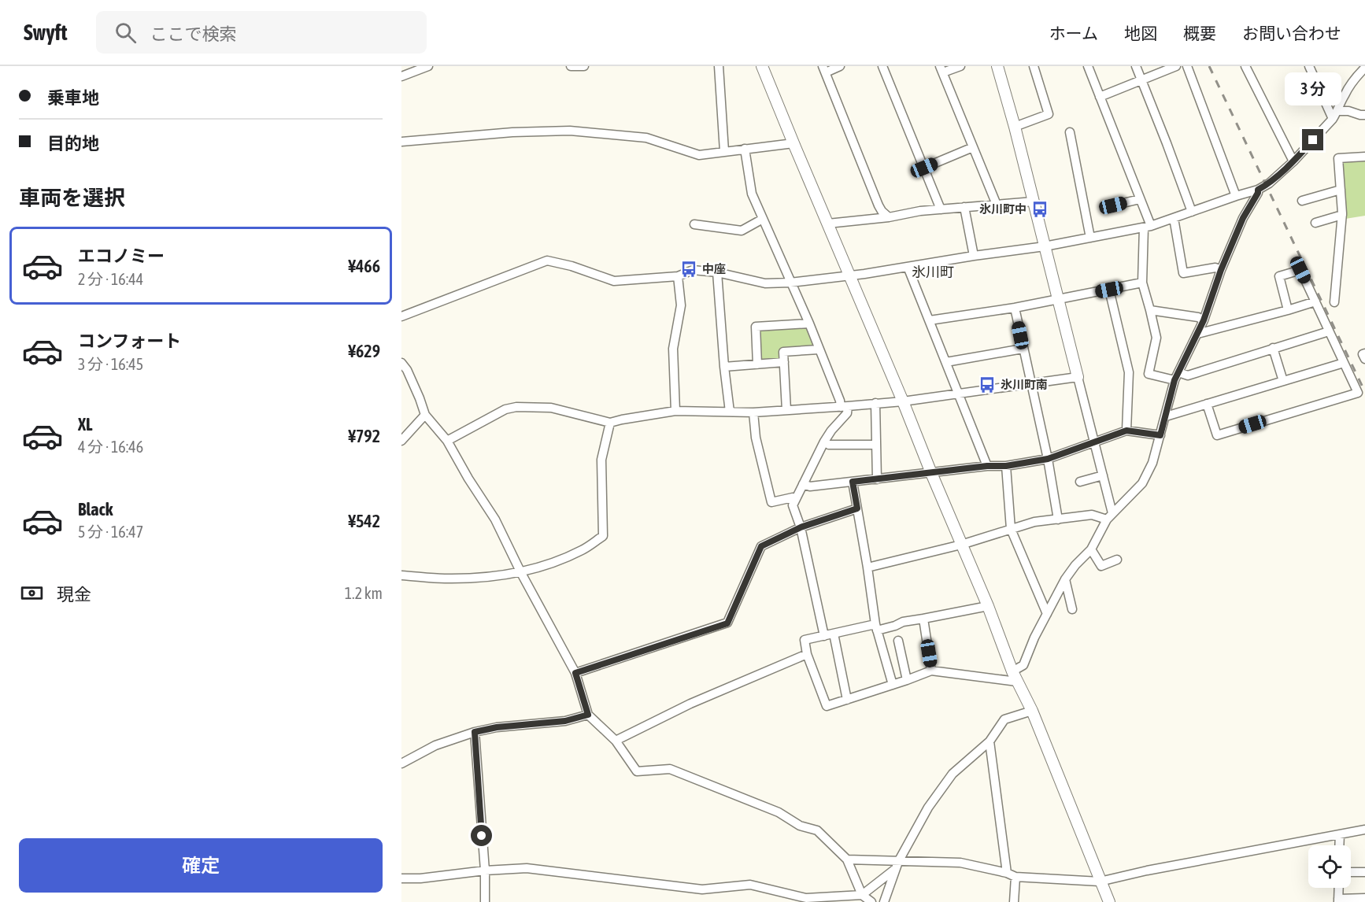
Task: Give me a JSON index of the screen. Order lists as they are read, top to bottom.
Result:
{
  "districts": ["氷川町"],
  "places": {
    "bus stop": ["氷川町中", "中座", "氷川町南"]
  },
  "page": {
    "header": "Swyft",
    "search": "ここで検索",
    "nav": [
      "ホーム",
      "地図",
      "概要",
      "お問い合わせ"
    ],
    "banner": ["乗車地", "目的地"],
    "bubble": "3 分",
    "heading": "車両を選択",
    "list": [
      {
        "name": "エコノミー",
        "note": "2 分 · 16:44",
        "value": "¥466"
      },
      {
        "name": "コンフォート",
        "note": "3 分 · 16:45",
        "value": "¥629"
      },
      {
        "name": "XL",
        "note": "4 分 · 16:46",
        "value": "¥792"
      },
      {
        "name": "Black",
        "note": "5 分 · 16:47",
        "value": "¥542"
      }
    ],
    "pay": ["現金", "1.2 km"],
    "buttons": "確定"
  }
}
